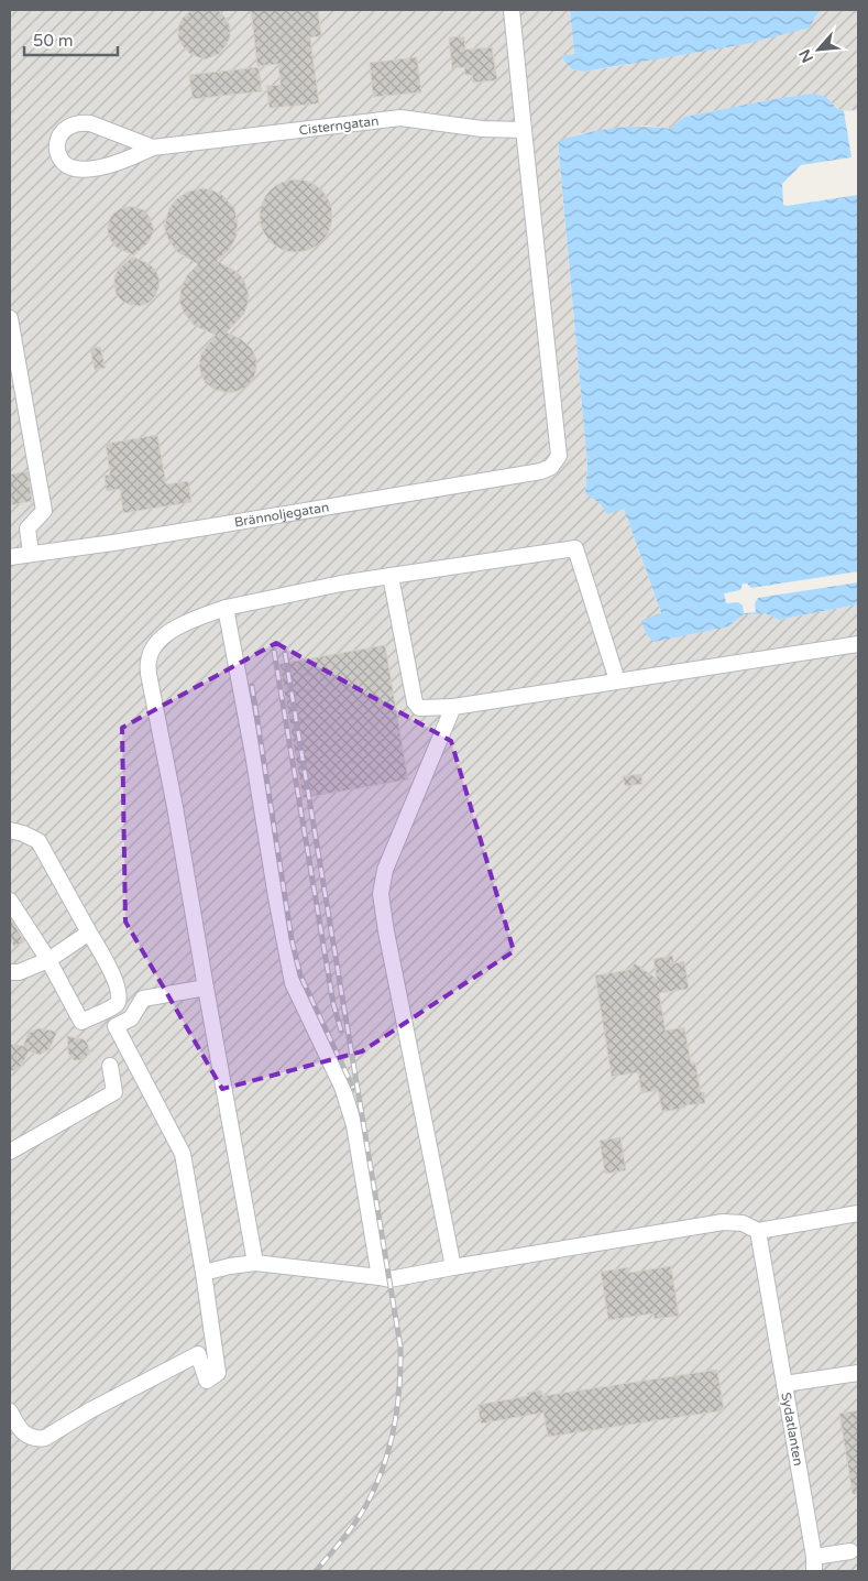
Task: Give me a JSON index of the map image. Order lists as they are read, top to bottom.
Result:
{
  "streets": {
    "street": ["Cisterngatan", "Brännoljegatan", "Sydatlanten"]
  },
  "crossings": [
    ["Cisterngatan", "Brännoljegatan"]
  ],
  "scale_bar": "50 m",
  "north": "bottom left"
}
